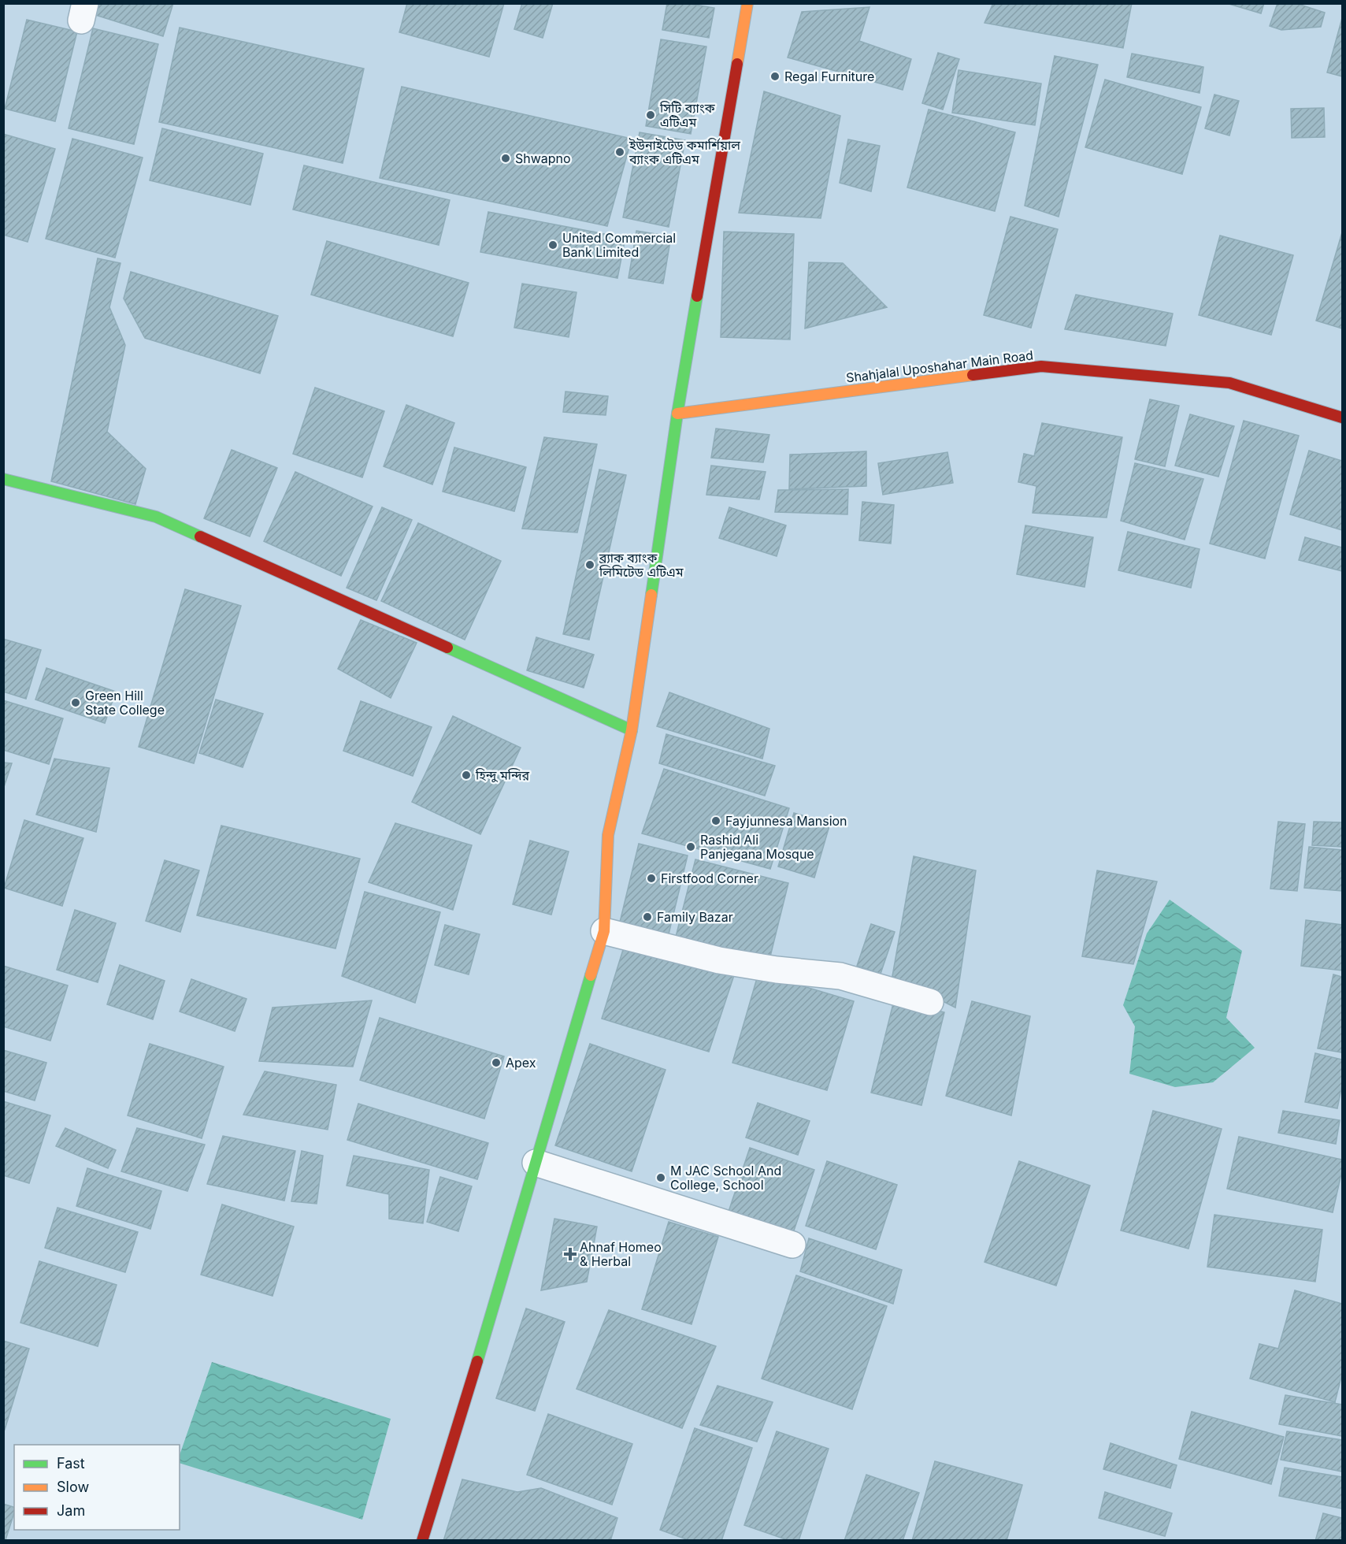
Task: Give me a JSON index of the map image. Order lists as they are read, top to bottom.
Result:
{
  "streets": {
    "main road": ["Shahjalal Uposhahar Main Road"]
  },
  "places": {
    "other": [
      "Regal Furniture",
      "সিটি ব্যাংক এটিএম",
      "ইউনাইটেড কমার্শিয়াল ব্যাংক এটিএম",
      "Shwapno",
      "United Commercial Bank Limited",
      "ব্র্যাক ব্যাংক লিমিটেড এটিএম",
      "Green Hill State College",
      "হিন্দু মন্দির",
      "Fayjunnesa Mansion",
      "Rashid Ali Panjegana Mosque",
      "Firstfood Corner",
      "Family Bazar",
      "Apex",
      "M JAC School And College, School"
    ],
    "health": ["Ahnaf Homeo & Herbal"]
  },
  "legend": ["Fast", "Slow", "Jam"]
}
